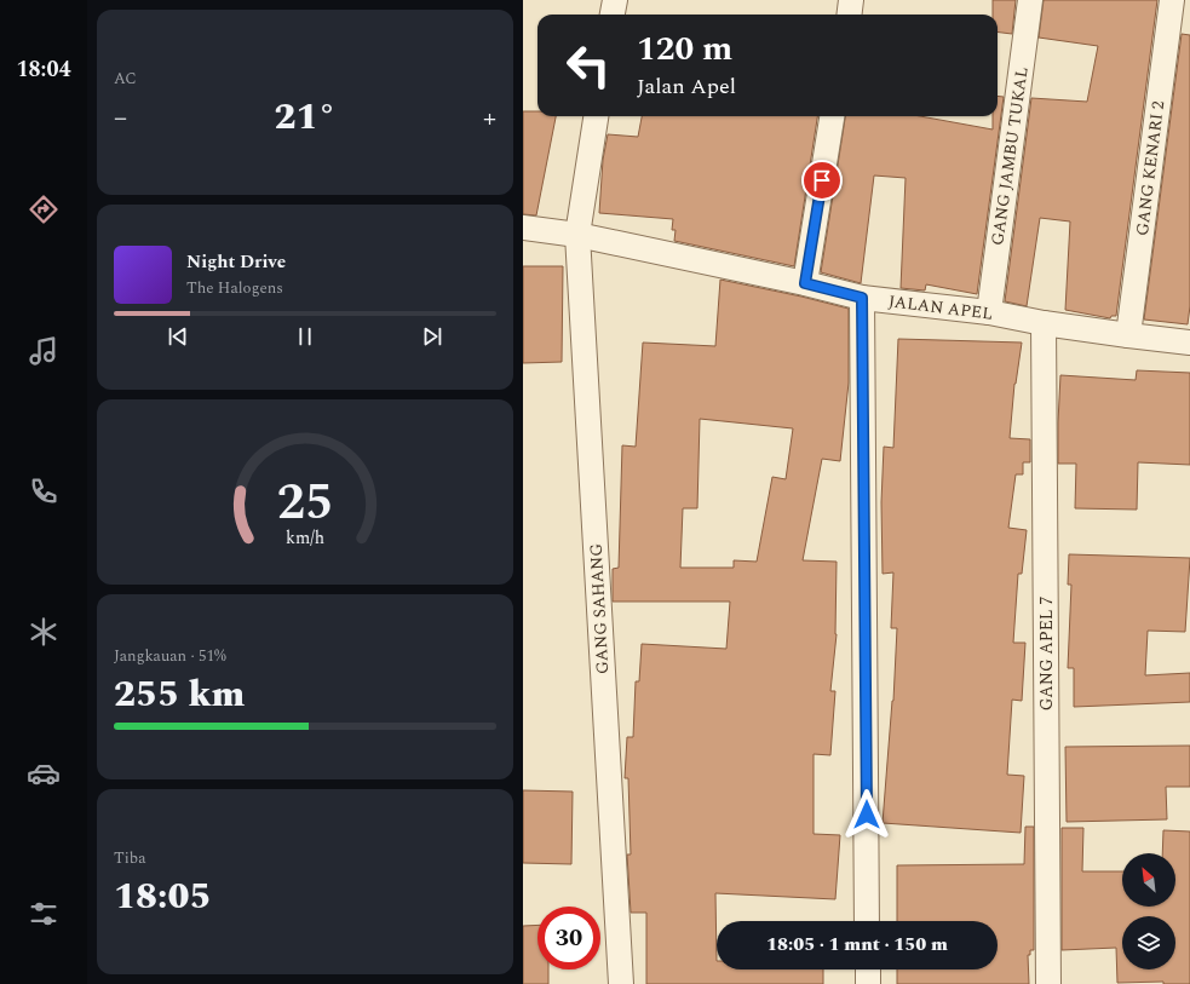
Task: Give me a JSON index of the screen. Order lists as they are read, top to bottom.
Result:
{
  "streets": {
    "street": [
      "GANG JAMBU TUKAL",
      "GANG KENARI 2",
      "JALAN APEL",
      "GANG SAHANG",
      "GANG APEL 7"
    ]
  },
  "crossings": [
    ["GANG JAMBU TUKAL", "JALAN APEL"],
    ["GANG KENARI 2", "JALAN APEL"],
    ["JALAN APEL", "GANG SAHANG"],
    ["JALAN APEL", "GANG APEL 7"]
  ],
  "north": "top left",
  "page": {
    "tabs": "18:04",
    "tile": [
      "AC",
      ["Jangkauan · 51%", "255 km"],
      ["Tiba", "18:05"]
    ],
    "turn": ["120 m", "Jalan Apel"],
    "heat": ["−", "21°", "+"],
    "song": ["Night Drive", "The Halogens"],
    "limit": "30",
    "trip": "18:05 · 1 mnt · 150 m",
    "gauge": ["25", "km/h"]
  }
}
